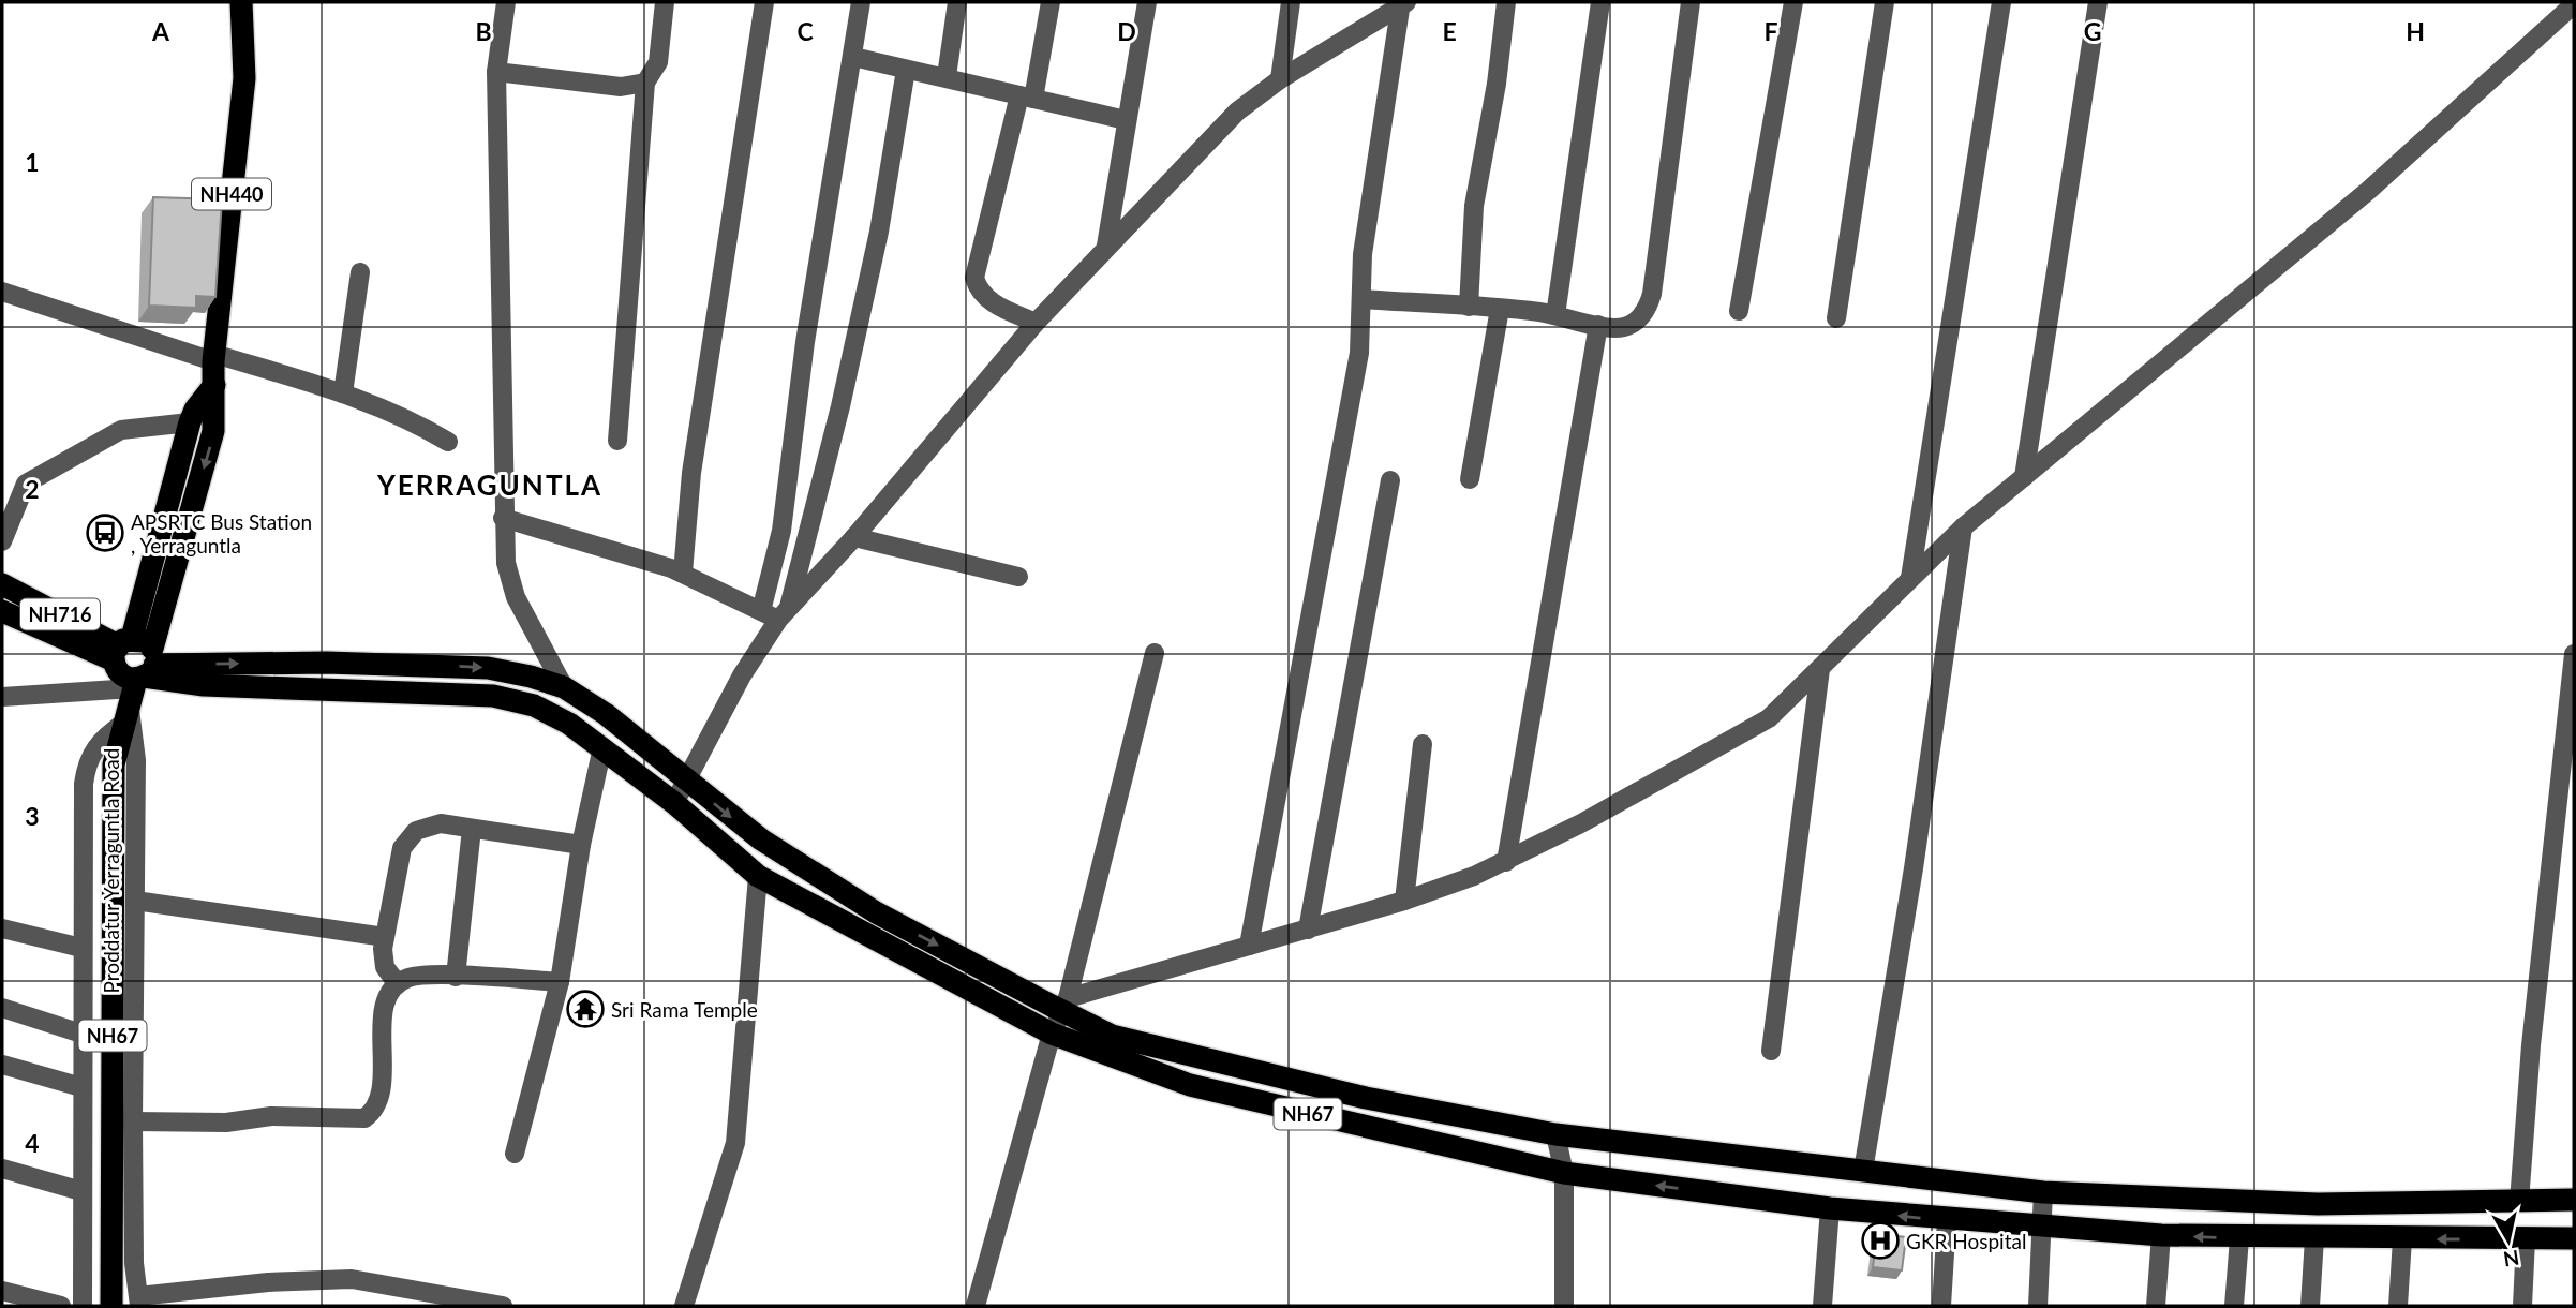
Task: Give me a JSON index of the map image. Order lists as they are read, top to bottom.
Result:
{
  "streets": {
    "highway": ["NH440", "NH716", "NH67"],
    "street": ["Proddatur Yerraguntla Road"]
  },
  "crossings": [
    ["NH716", "Proddatur Yerraguntla Road"],
    ["NH716", "NH67"],
    ["Proddatur Yerraguntla Road", "NH67"]
  ],
  "districts": ["YERRAGUNTLA"],
  "places": {
    "bus stop": ["APSRTC Bus Station , Yerraguntla"],
    "temple": ["Sri Rama Temple"],
    "hospital": ["GKR Hospital"]
  },
  "north": "bottom",
  "grid": {
    "columns": [
      "A",
      "B",
      "C",
      "D",
      "E",
      "F",
      "G",
      "H"
    ],
    "rows": [
      "1",
      "2",
      "3",
      "4"
    ]
  }
}
